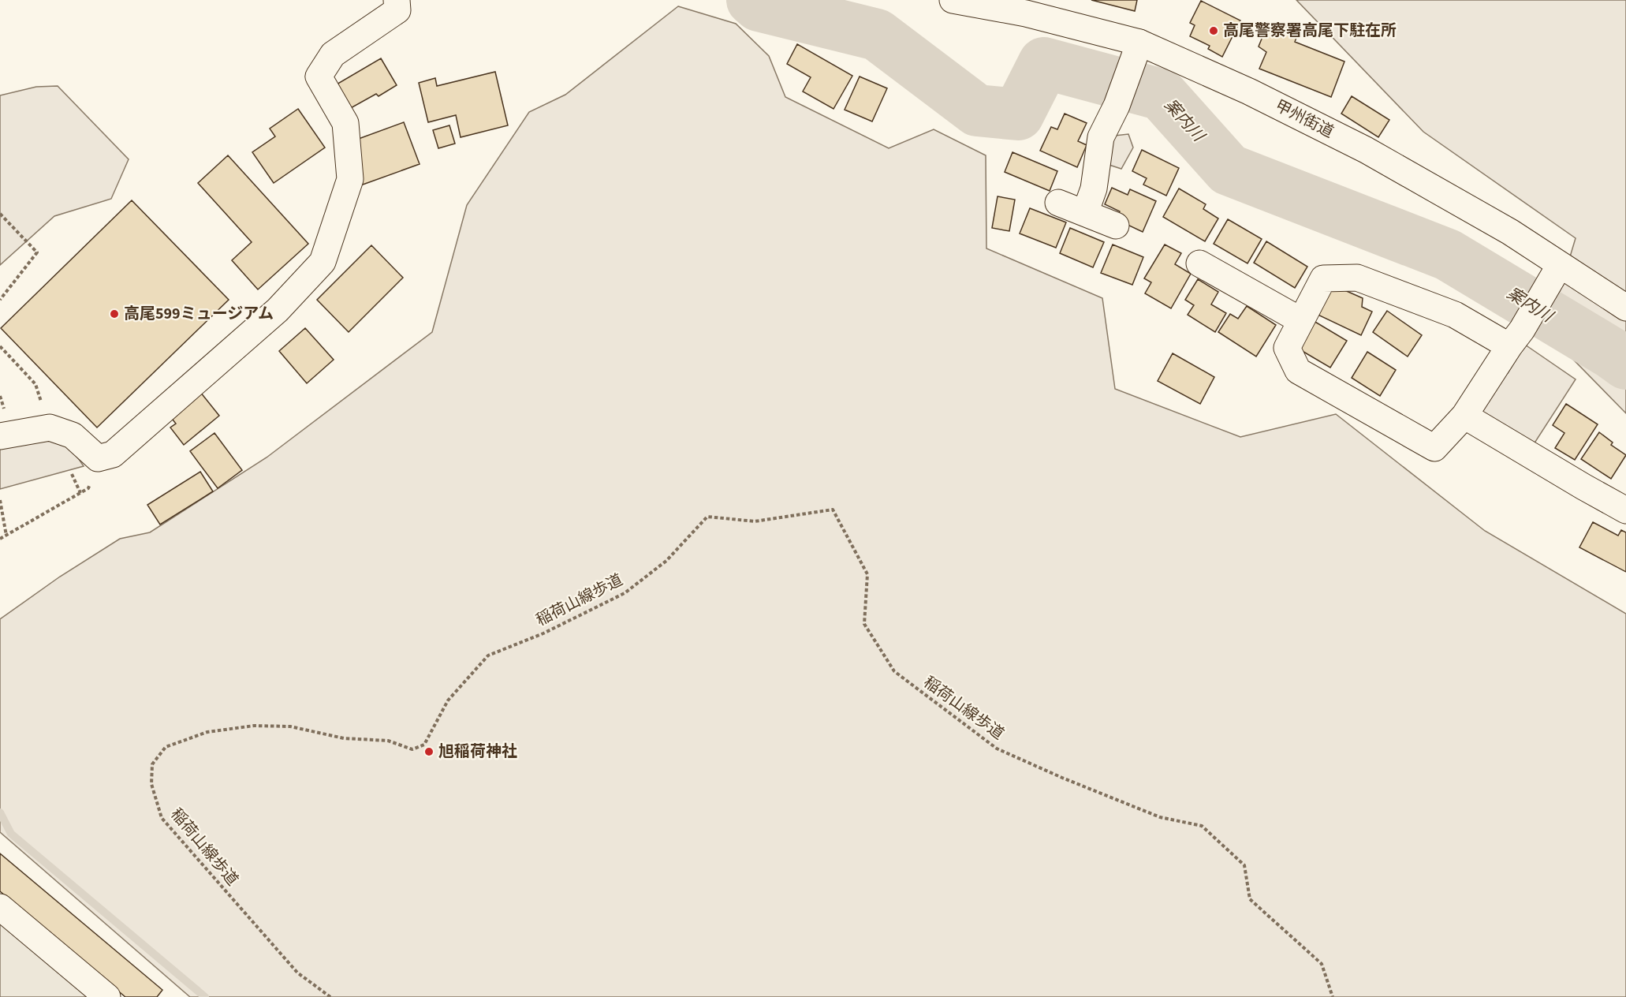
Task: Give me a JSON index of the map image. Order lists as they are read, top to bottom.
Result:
{
  "streets": {
    "main road": ["甲州街道"],
    "path": ["稲荷山線歩道"]
  },
  "water": ["案内川"],
  "places": ["高尾警察署高尾下駐在所", "高尾599ミュージアム", "旭稲荷神社"]
}
